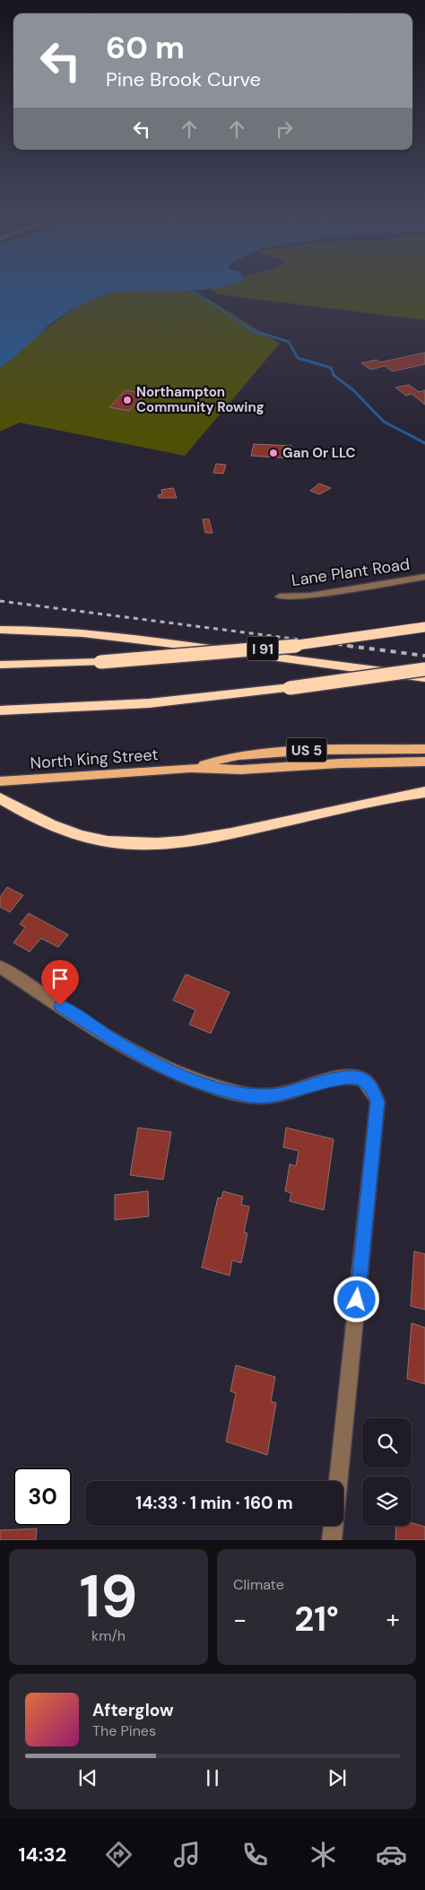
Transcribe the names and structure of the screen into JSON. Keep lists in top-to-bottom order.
{
  "streets": {
    "highway": ["I 91"],
    "main road": ["US 5", "North King Street"],
    "street": ["Lane Plant Road"]
  },
  "places": ["Northampton Community Rowing", "Gan Or LLC"],
  "page": {
    "turn": ["60 m", "Pine Brook Curve"],
    "limit": "30",
    "trip": "14:33 · 1 min · 160 m",
    "tile": [
      ["19", "km/h"],
      "Climate"
    ],
    "heat": ["−", "21°", "+"],
    "song": ["Afterglow", "The Pines"],
    "tabs": "14:32"
  }
}
